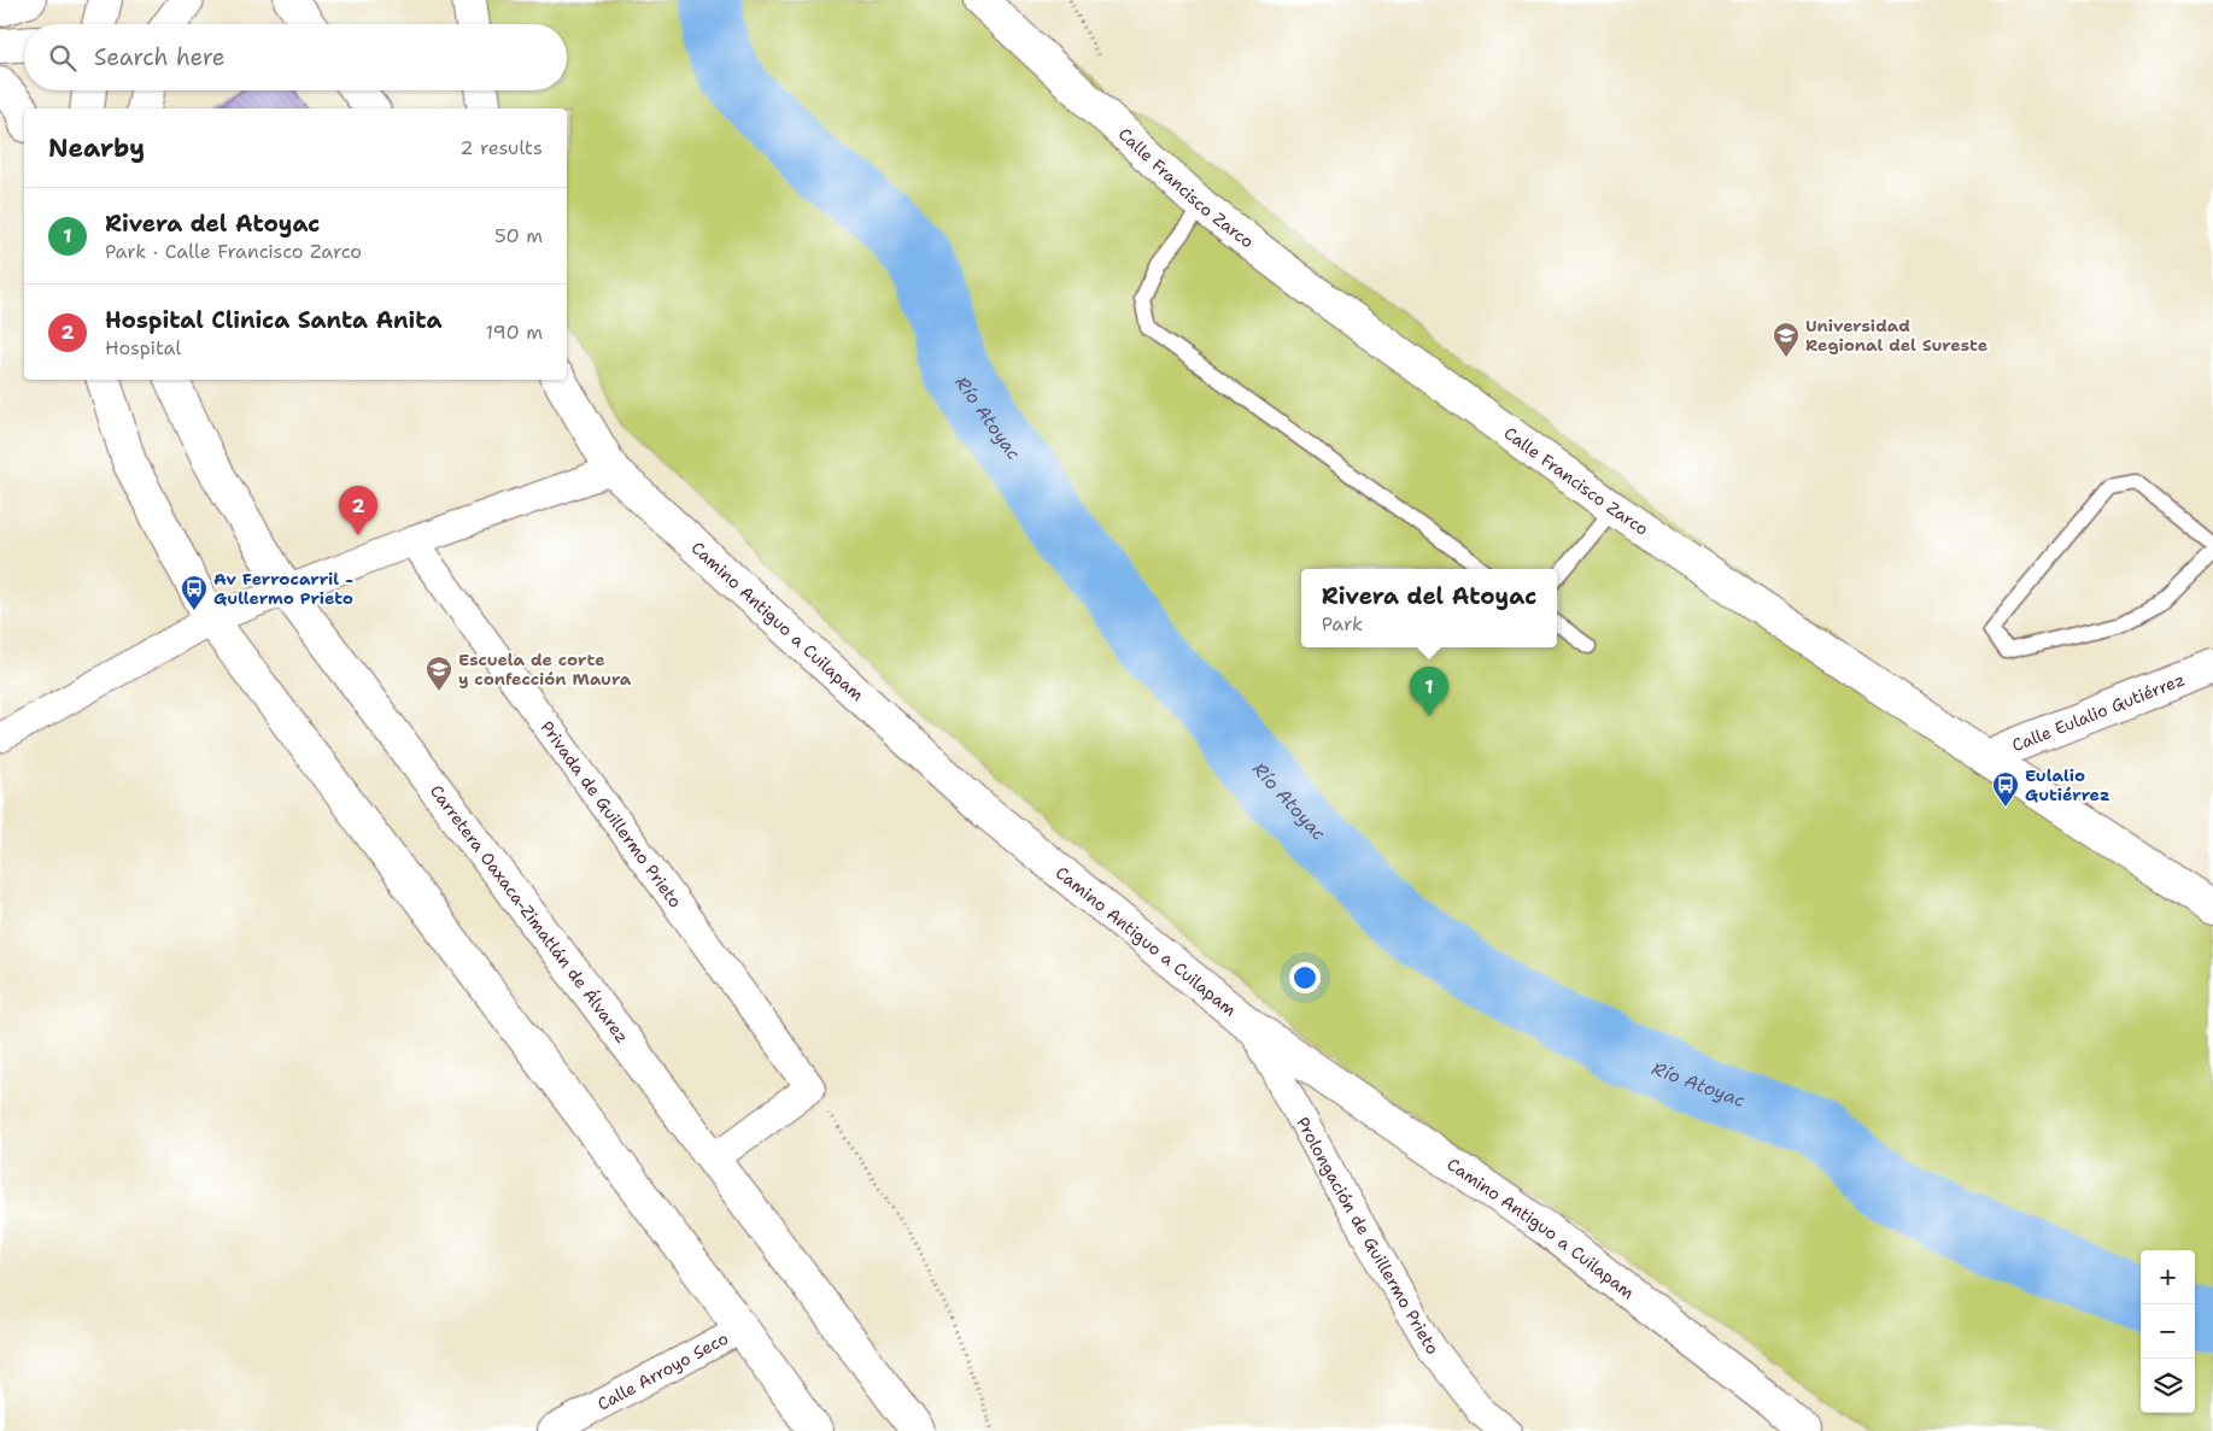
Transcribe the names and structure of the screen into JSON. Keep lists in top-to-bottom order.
{
  "streets": {
    "street": [
      "Calle Francisco Zarco",
      "Camino Antiguo a Cuilapam",
      "Calle Eulalio Gutiérrez",
      "Privada de Guillermo Prieto",
      "Carretera Oaxaca-Zimatlán de Álvarez",
      "Prolongación de Guillermo Prieto",
      "Calle Arroyo Seco"
    ]
  },
  "crossings": [
    ["Calle Francisco Zarco", "Calle Eulalio Gutiérrez"],
    ["Camino Antiguo a Cuilapam", "Prolongación de Guillermo Prieto"]
  ],
  "water": ["Río Atoyac"],
  "places": {
    "school or university": ["Universidad Regional del Sureste", "Escuela de corte y confección Maura"],
    "bus stop": ["Av Ferrocarril - Gullermo Prieto", "Eulalio Gutiérrez"]
  },
  "page": {
    "search": "Search here",
    "heading": ["Nearby", "2 results"],
    "list": [
      {
        "mark": "1",
        "name": "Rivera del Atoyac",
        "note": "Park · Calle Francisco Zarco",
        "value": "50 m"
      },
      {
        "mark": "2",
        "name": "Hospital Clinica Santa Anita",
        "note": "Hospital",
        "value": "190 m"
      }
    ],
    "pins": ["2", "1"],
    "popup": ["Rivera del Atoyac", "Park"],
    "map_buttons": ["+", "−"]
  }
}
